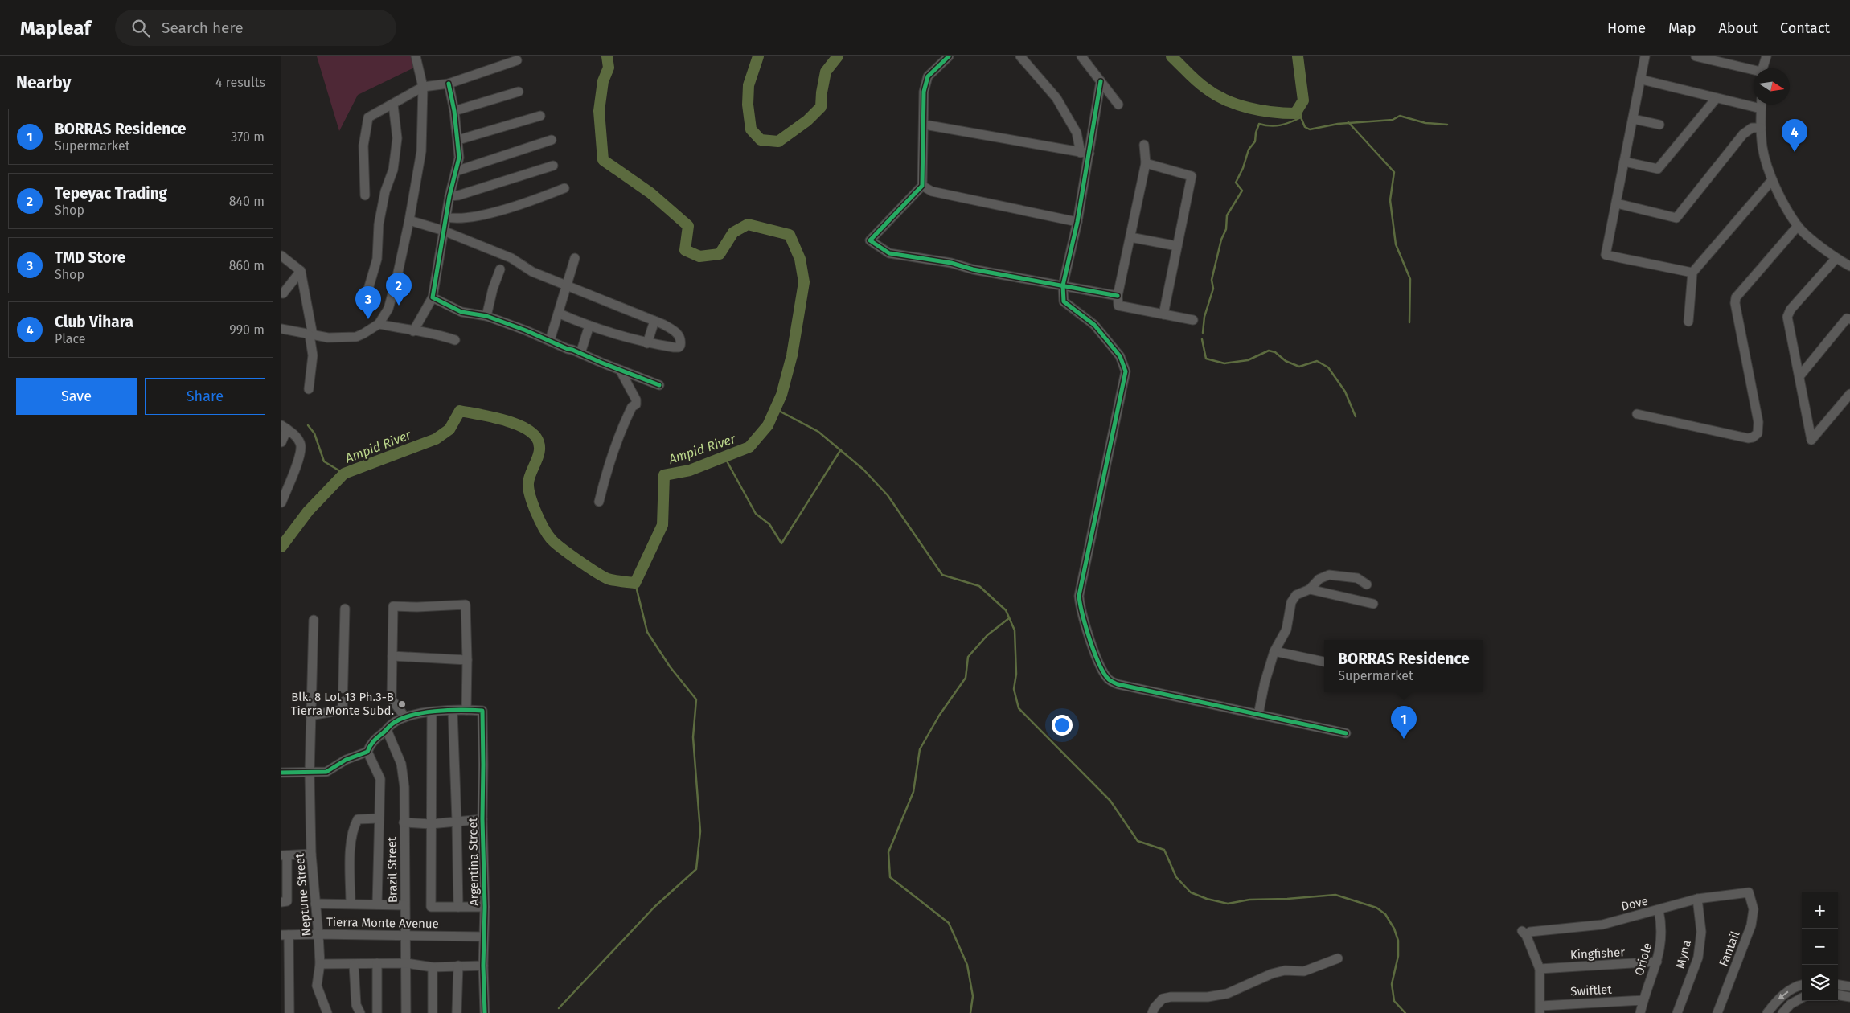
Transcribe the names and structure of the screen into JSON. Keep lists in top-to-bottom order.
{
  "streets": {
    "street": [
      "Argentina Street",
      "Brazil Street",
      "Neptune Street",
      "Dove",
      "Tierra Monte Avenue",
      "Fantail",
      "Kingfisher",
      "Myna",
      "Oriole",
      "Swiftlet"
    ]
  },
  "crossings": [
    ["Argentina Street", "Tierra Monte Avenue"],
    ["Brazil Street", "Tierra Monte Avenue"],
    ["Neptune Street", "Tierra Monte Avenue"],
    ["Dove", "Fantail"],
    ["Dove", "Kingfisher"],
    ["Dove", "Myna"],
    ["Dove", "Oriole"],
    ["Kingfisher", "Oriole"],
    ["Oriole", "Swiftlet"]
  ],
  "water": ["Ampid River"],
  "places": ["Blk. 8 Lot 13 Ph.3-B Tierra Monte Subd."],
  "north": "right",
  "page": {
    "header": "Mapleaf",
    "search": "Search here",
    "nav": [
      "Home",
      "Map",
      "About",
      "Contact"
    ],
    "heading": ["Nearby", "4 results"],
    "list": [
      {
        "mark": "1",
        "name": "BORRAS Residence",
        "note": "Supermarket",
        "value": "370 m"
      },
      {
        "mark": "2",
        "name": "Tepeyac Trading",
        "note": "Shop",
        "value": "840 m"
      },
      {
        "mark": "3",
        "name": "TMD Store",
        "note": "Shop",
        "value": "860 m"
      },
      {
        "mark": "4",
        "name": "Club Vihara",
        "note": "Place",
        "value": "990 m"
      }
    ],
    "pins": [
      "4",
      "2",
      "3",
      "1"
    ],
    "buttons": ["Save", "Share"],
    "popup": ["BORRAS Residence", "Supermarket"],
    "map_buttons": ["+", "−"]
  }
}
